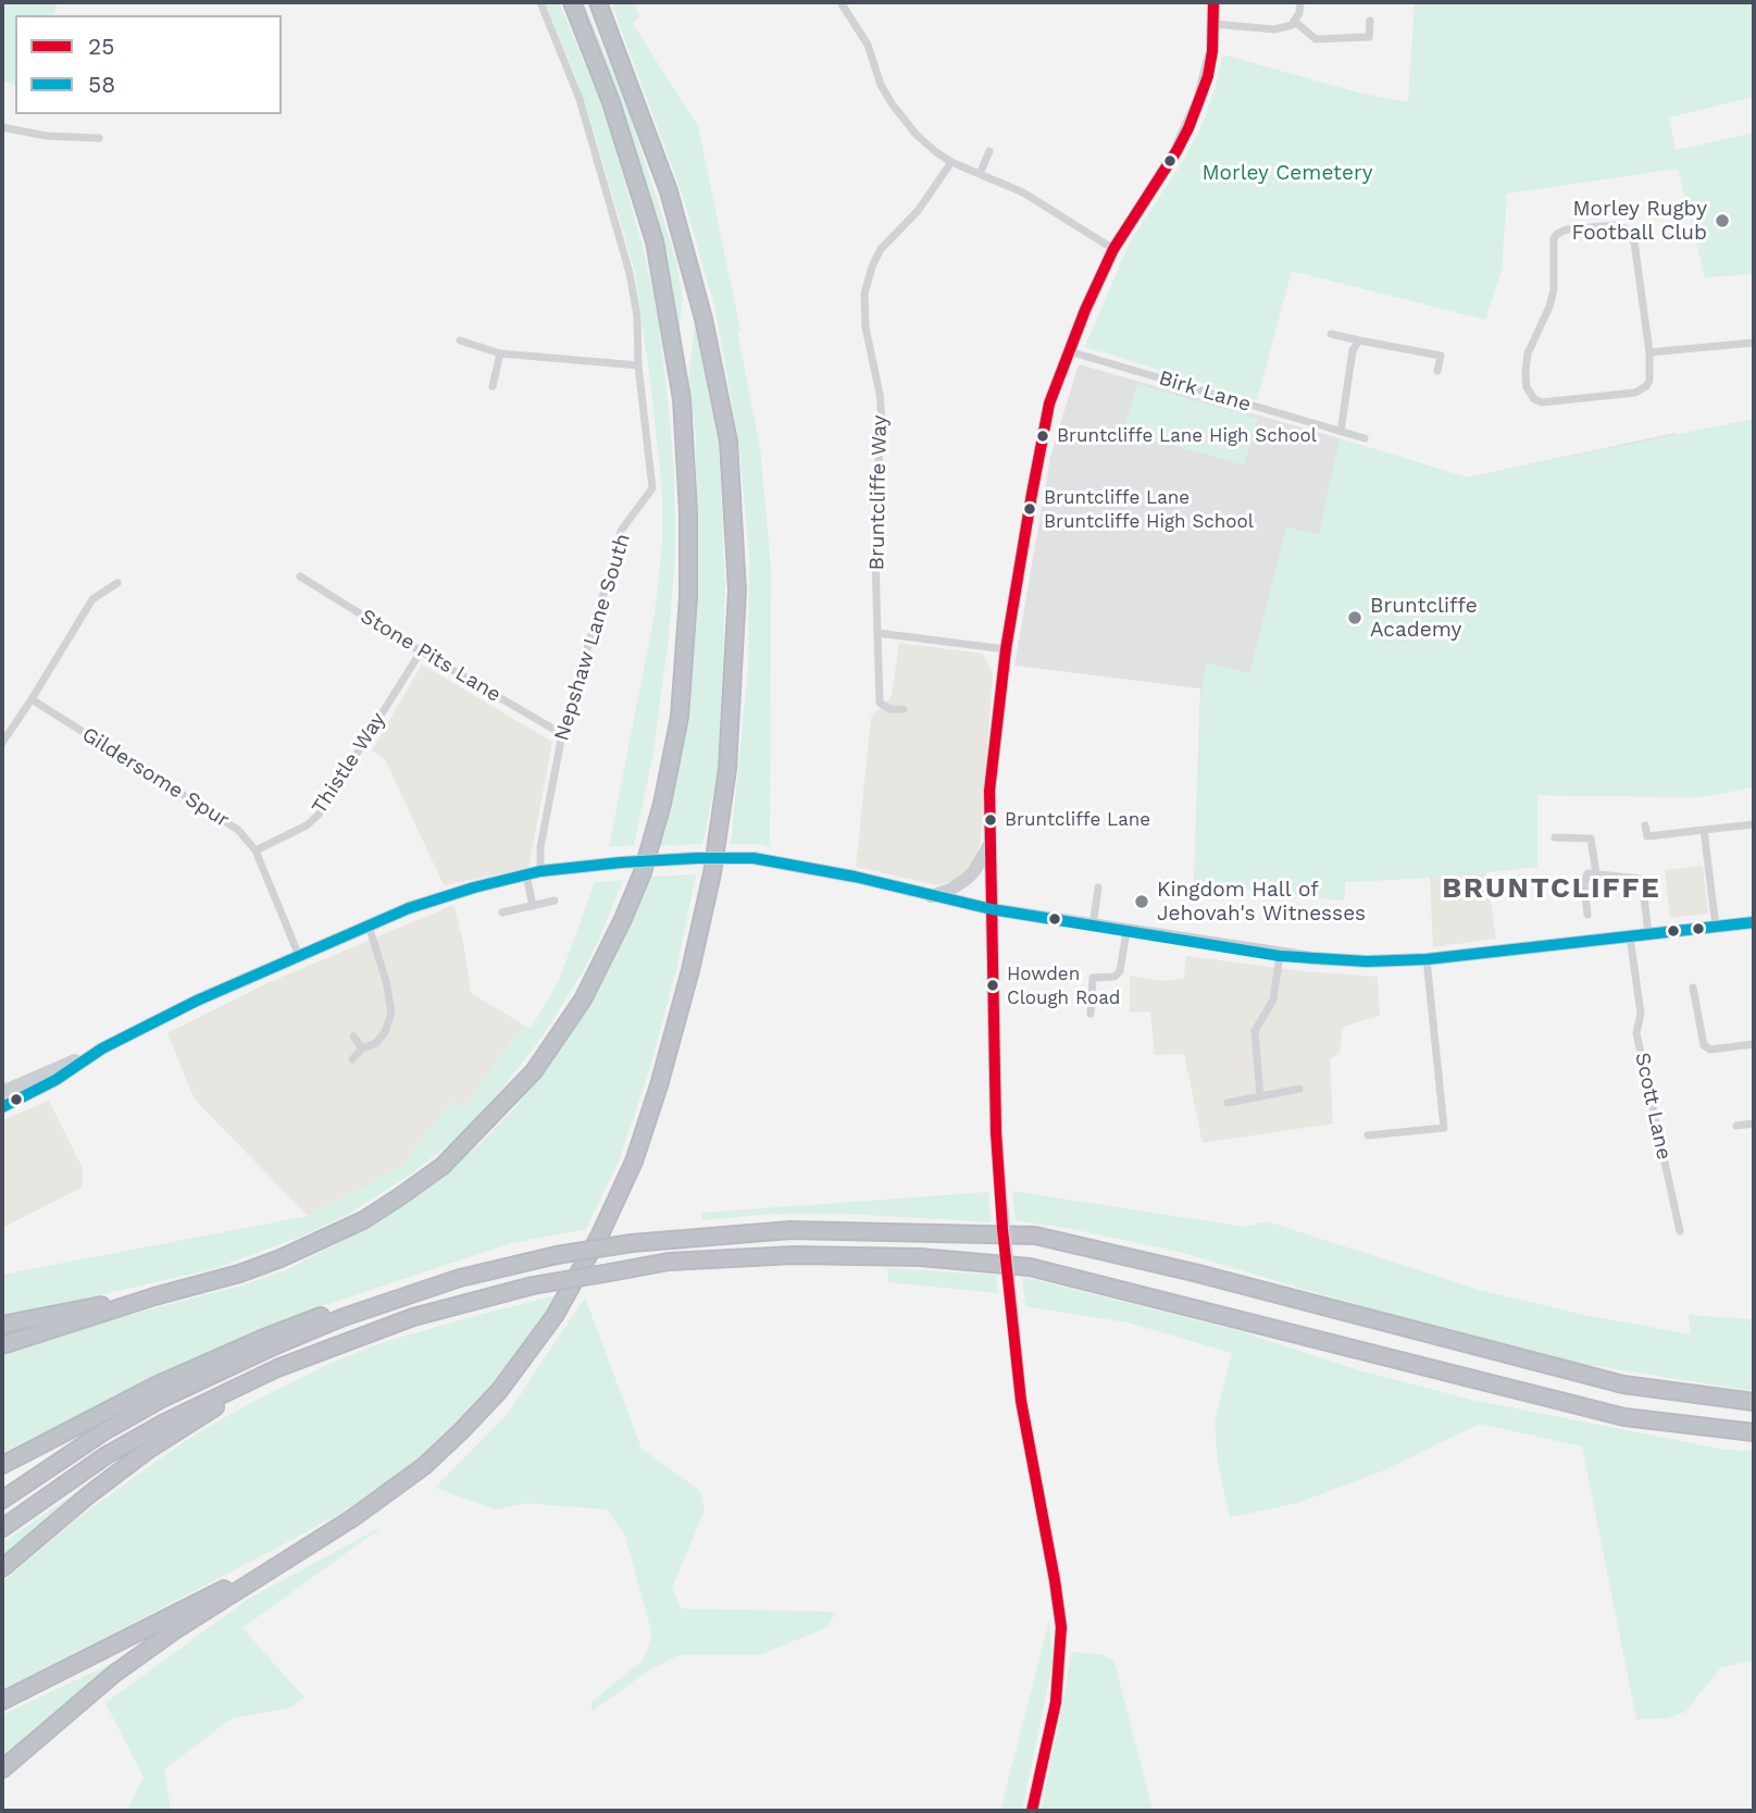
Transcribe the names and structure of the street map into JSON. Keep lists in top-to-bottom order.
{
  "streets": {
    "street": [
      "Birk Lane",
      "Bruntcliffe Way",
      "Nepshaw Lane South",
      "Stone Pits Lane",
      "Thistle Way",
      "Gildersome Spur",
      "Scott Lane"
    ]
  },
  "crossings": [
    ["Nepshaw Lane South", "Stone Pits Lane"],
    ["Stone Pits Lane", "Thistle Way"],
    ["Thistle Way", "Gildersome Spur"]
  ],
  "districts": ["BRUNTCLIFFE"],
  "parks": ["Morley Cemetery"],
  "places": [
    "Morley Rugby Football Club",
    "Bruntcliffe Lane High School",
    "Bruntcliffe Lane Bruntcliffe High School",
    "Bruntcliffe Academy",
    "Bruntcliffe Lane",
    "Kingdom Hall of Jehovah's Witnesses",
    "Howden Clough Road"
  ],
  "lines": ["transit line 25", "transit line 58"],
  "legend": ["25", "58"]
}
